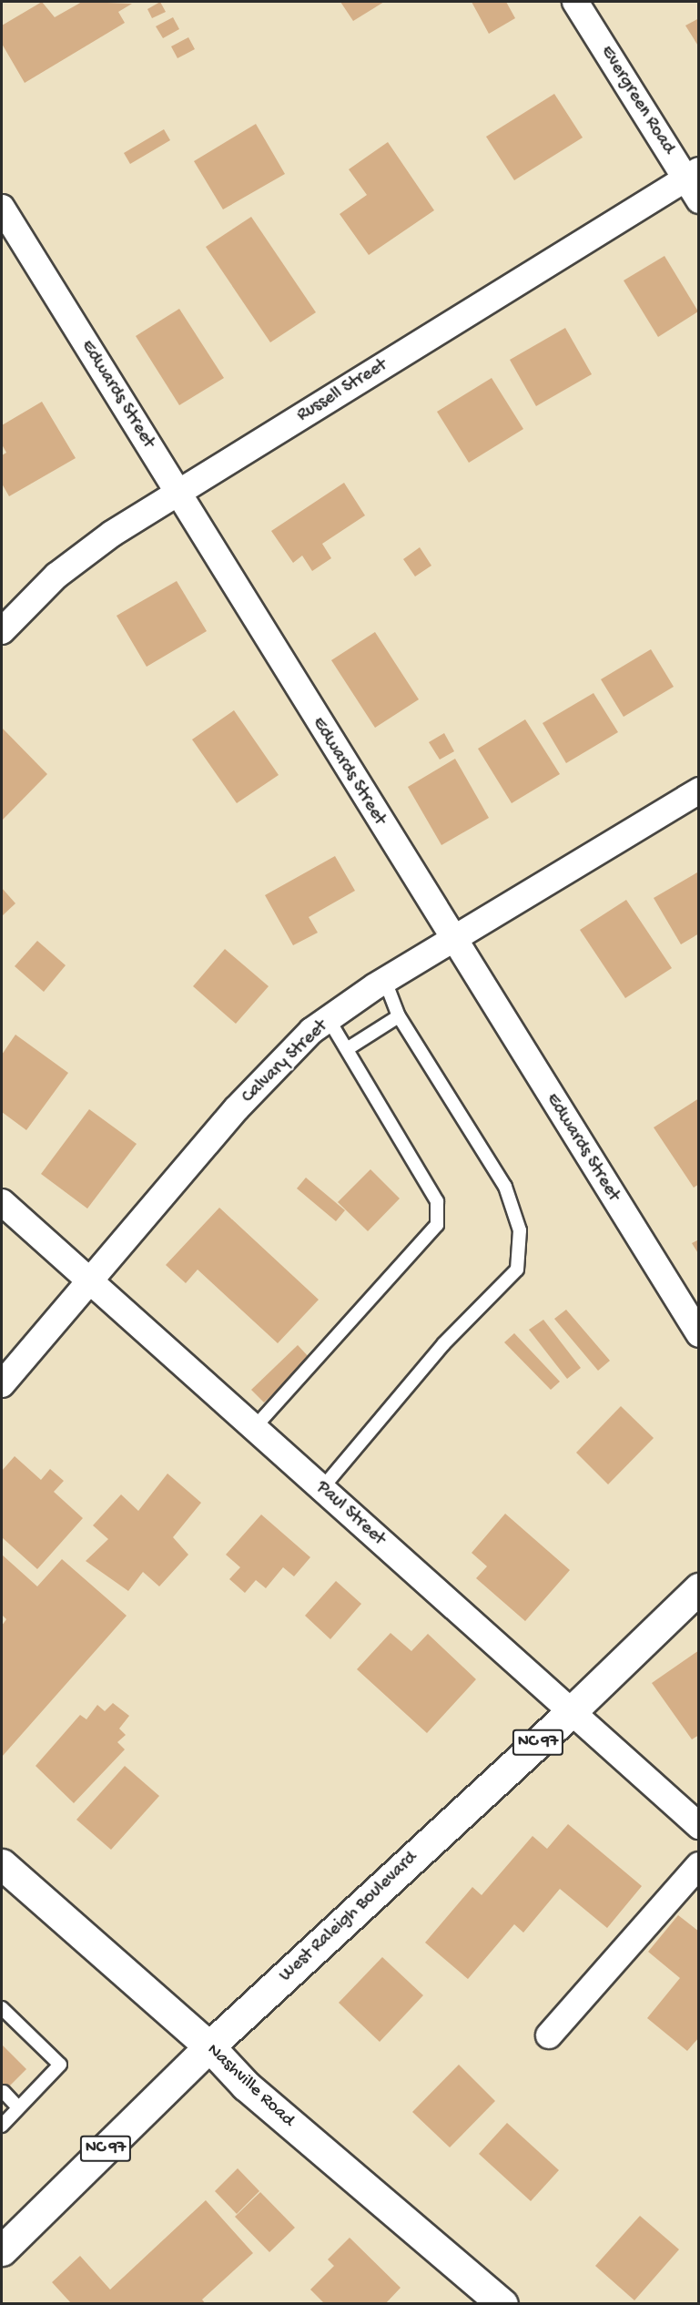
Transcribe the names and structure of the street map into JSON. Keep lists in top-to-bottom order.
{
  "streets": {
    "main road": ["NC 97", "West Raleigh Boulevard", "Nashville Road"],
    "street": [
      "Evergreen Road",
      "Russell Street",
      "Edwards Street",
      "Calvary Street",
      "Paul Street"
    ]
  },
  "crossings": [
    ["Evergreen Road", "Russell Street"],
    ["Russell Street", "Edwards Street"],
    ["Edwards Street", "Calvary Street"],
    ["Calvary Street", "Paul Street"],
    ["Paul Street", "West Raleigh Boulevard"],
    ["West Raleigh Boulevard", "Nashville Road"]
  ]
}
